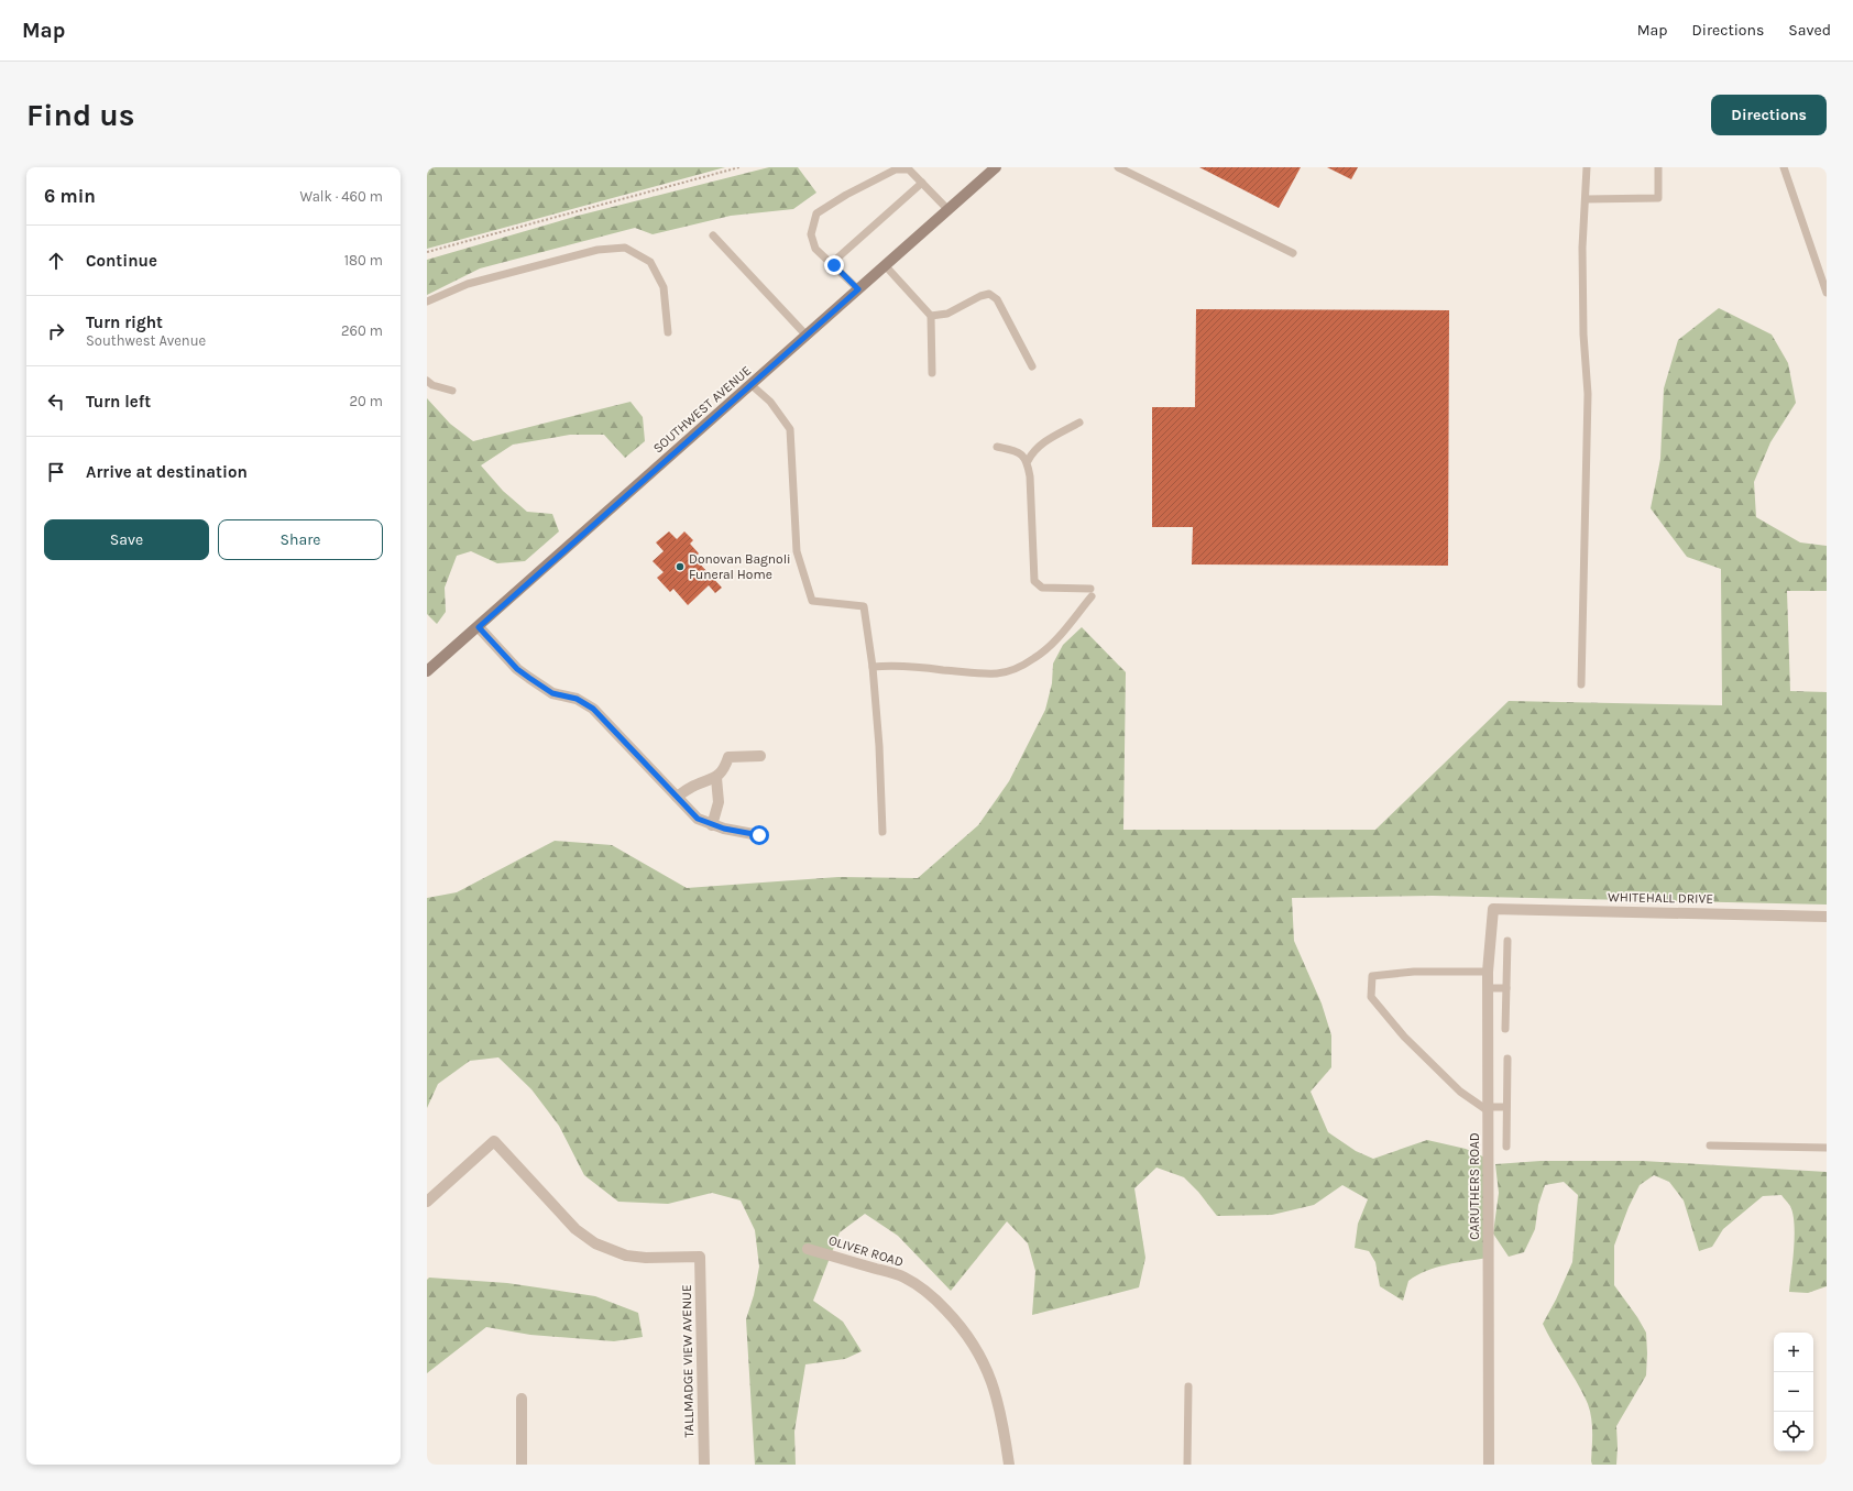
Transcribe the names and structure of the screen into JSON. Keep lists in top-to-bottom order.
{
  "streets": {
    "street": [
      "SOUTHWEST AVENUE",
      "WHITEHALL DRIVE",
      "CARUTHERS ROAD",
      "OLIVER ROAD",
      "TALLMADGE VIEW AVENUE"
    ]
  },
  "crossings": [
    ["WHITEHALL DRIVE", "CARUTHERS ROAD"]
  ],
  "places": ["Donovan Bagnoli Funeral Home"],
  "page": {
    "header": "Map",
    "nav": ["Map", "Directions", "Saved"],
    "buttons": [
      "Directions",
      ["Save", "Share"]
    ],
    "title": "Find us",
    "heading": ["6 min", "Walk · 460 m"],
    "list": [
      ["Continue", "180 m"],
      ["Turn right", "Southwest Avenue", "260 m"],
      ["Turn left", "20 m"],
      "Arrive at destination"
    ],
    "map_buttons": ["+", "−"]
  }
}
